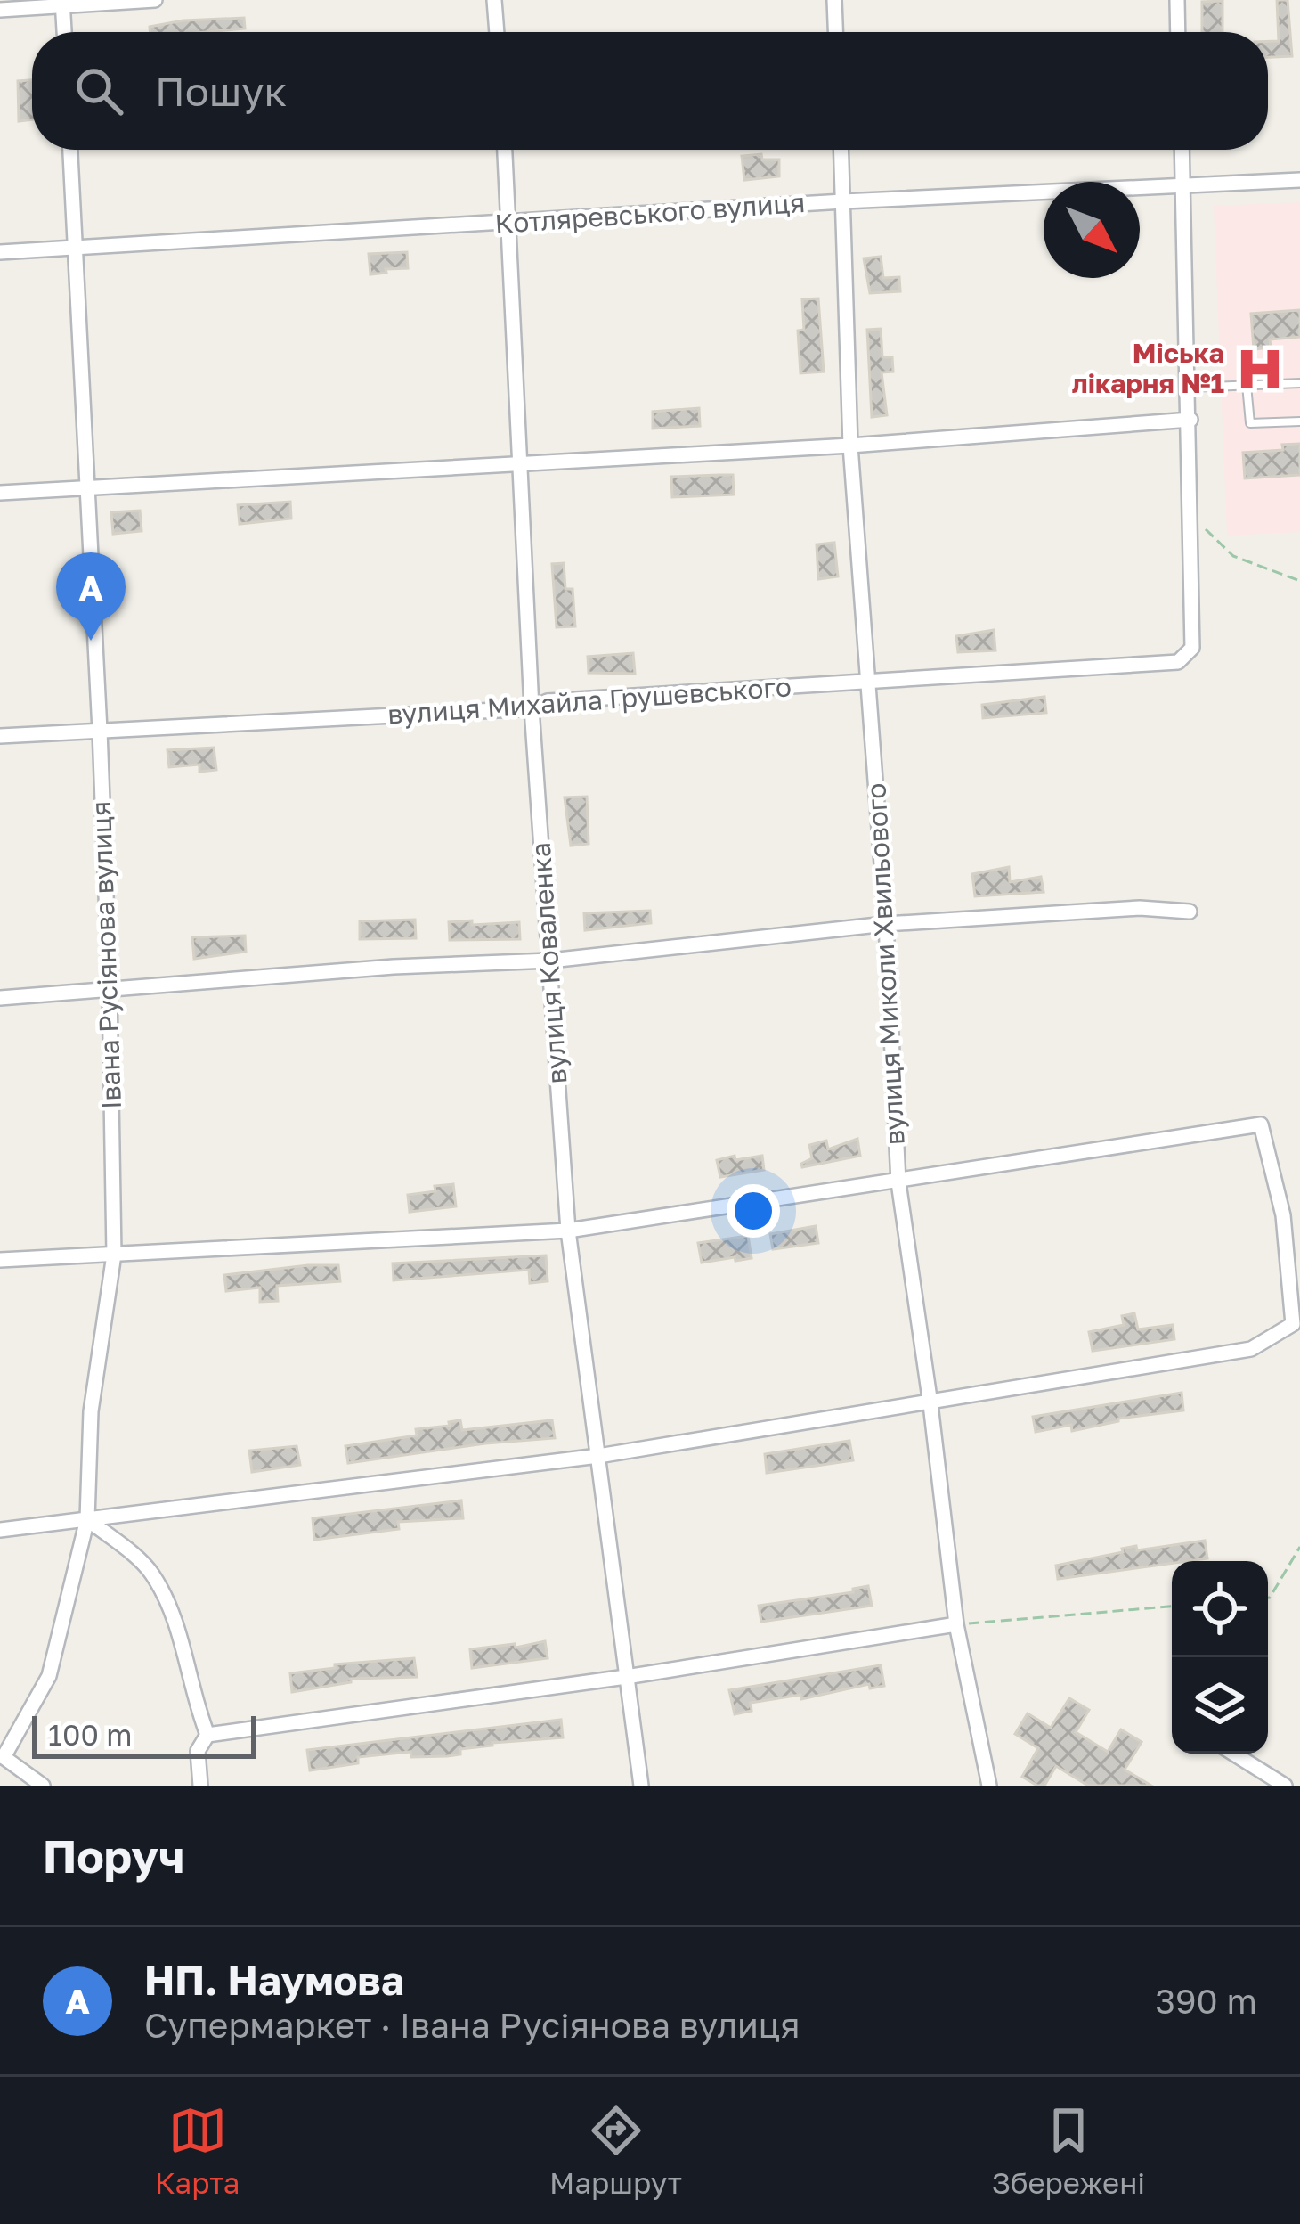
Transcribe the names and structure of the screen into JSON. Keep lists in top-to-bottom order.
{
  "streets": {
    "street": [
      "Котляревського вулиця",
      "вулиця Михайла Грушевського",
      "Івана Русіянова вулиця",
      "вулиця Коваленка",
      "вулиця Миколи Хвильового"
    ]
  },
  "crossings": [
    ["Котляревського вулиця", "Івана Русіянова вулиця"],
    ["Котляревського вулиця", "вулиця Коваленка"],
    ["Котляревського вулиця", "вулиця Миколи Хвильового"],
    ["вулиця Михайла Грушевського", "Івана Русіянова вулиця"],
    ["вулиця Михайла Грушевського", "вулиця Коваленка"],
    ["вулиця Михайла Грушевського", "вулиця Миколи Хвильового"]
  ],
  "places": {
    "hospital": ["Міська лікарня №1"]
  },
  "scale_bar": "100 m",
  "north": "bottom right",
  "page": {
    "search": "Пошук",
    "pins": "A",
    "scale": "100 m",
    "heading": "Поруч",
    "list": [
      {
        "mark": "A",
        "name": "НП. Наумова",
        "note": "Супермаркет · Івана Русіянова вулиця",
        "value": "390 m"
      }
    ],
    "nav": ["Карта", "Маршрут", "Збережені"]
  }
}
